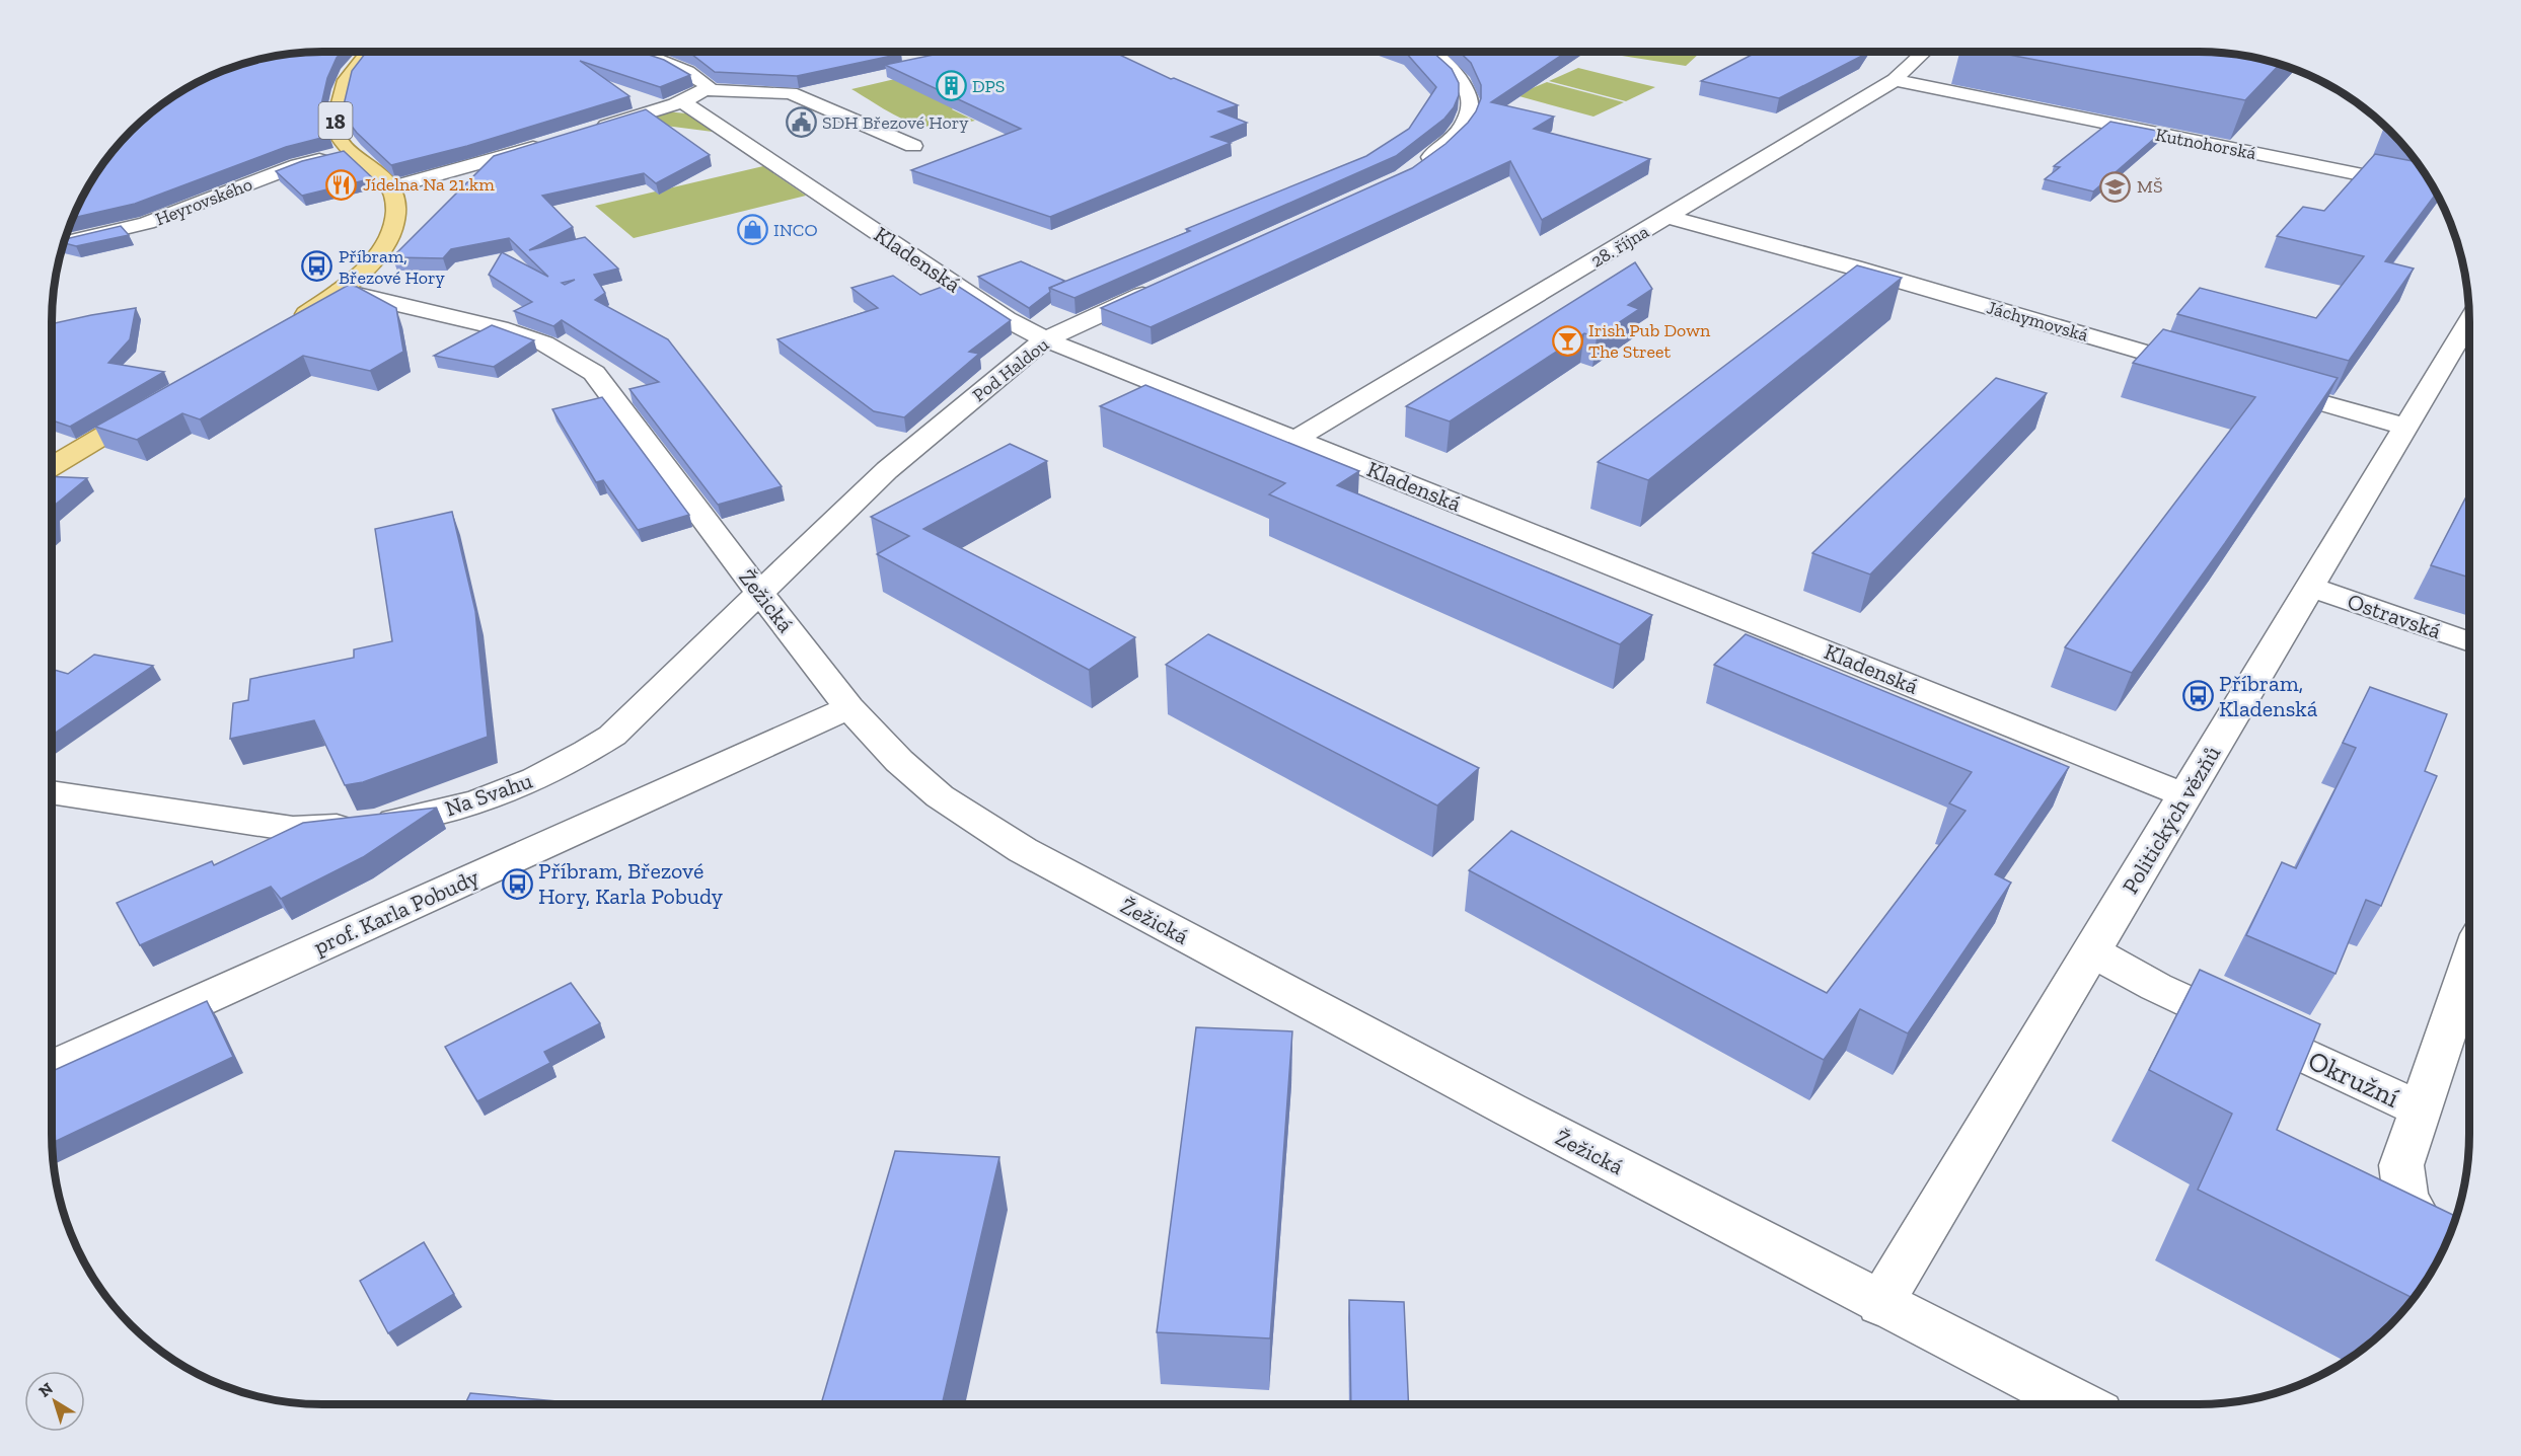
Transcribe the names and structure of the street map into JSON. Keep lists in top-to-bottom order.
{
  "streets": {
    "main road": ["18"],
    "street": [
      "Kutnohorská",
      "Heyrovského",
      "28. října",
      "Kladenská",
      "Jáchymovská",
      "Pod Haldou",
      "Žežická",
      "Ostravská",
      "Na Svahu",
      "Politických vězňů",
      "prof. Karla Pobudy",
      "Okružní"
    ]
  },
  "crossings": [
    ["18", "Heyrovského"],
    ["Kutnohorská", "28. října"],
    ["28. října", "Kladenská"],
    ["28. října", "Jáchymovská"],
    ["Kladenská", "Pod Haldou"],
    ["Kladenská", "Politických vězňů"],
    ["Pod Haldou", "Žežická"],
    ["Pod Haldou", "Na Svahu"],
    ["Žežická", "Na Svahu"],
    ["Žežická", "Politických vězňů"],
    ["Žežická", "prof. Karla Pobudy"],
    ["Ostravská", "Politických vězňů"],
    ["Politických vězňů", "Okružní"]
  ],
  "places": {
    "building": ["DPS"],
    "public building": ["SDH Březové Hory"],
    "restaurant": ["Jídelna Na 21.km"],
    "school or university": ["MŠ"],
    "shop": ["INCO"],
    "bus stop": ["Příbram, Březové Hory", "Příbram, Kladenská", "Příbram, Březové Hory, Karla Pobudy"],
    "bar": ["Irish Pub Down The Street"]
  },
  "north": "top left"
}
